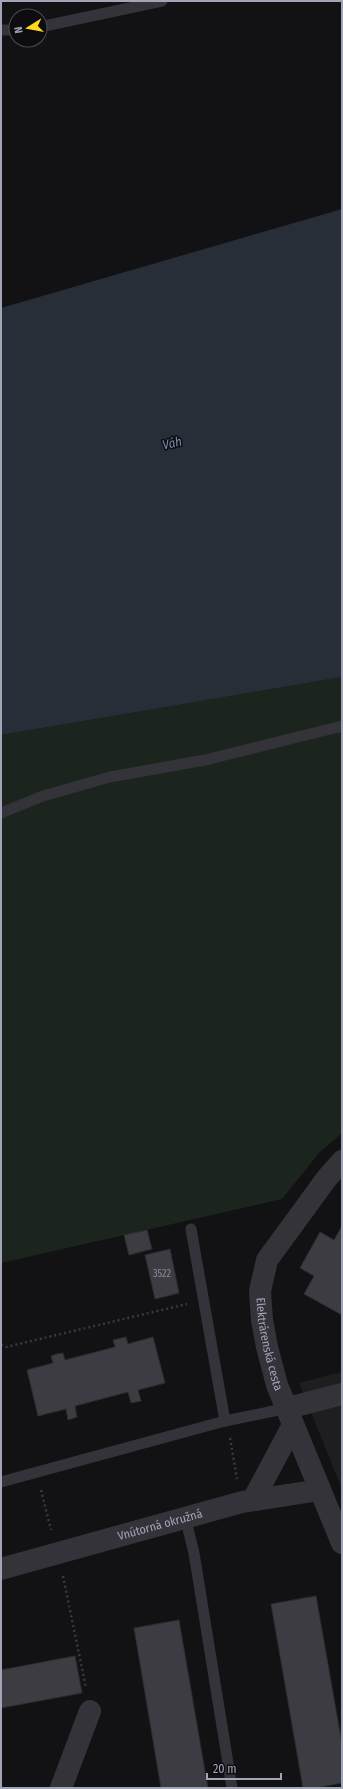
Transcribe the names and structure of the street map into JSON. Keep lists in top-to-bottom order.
{
  "streets": {
    "street": ["Elektrárenská cesta", "Vnútorná okružná"]
  },
  "water": ["Váh"],
  "house_numbers": ["3522"],
  "scale_bar": "20 m",
  "north": "left"
}
